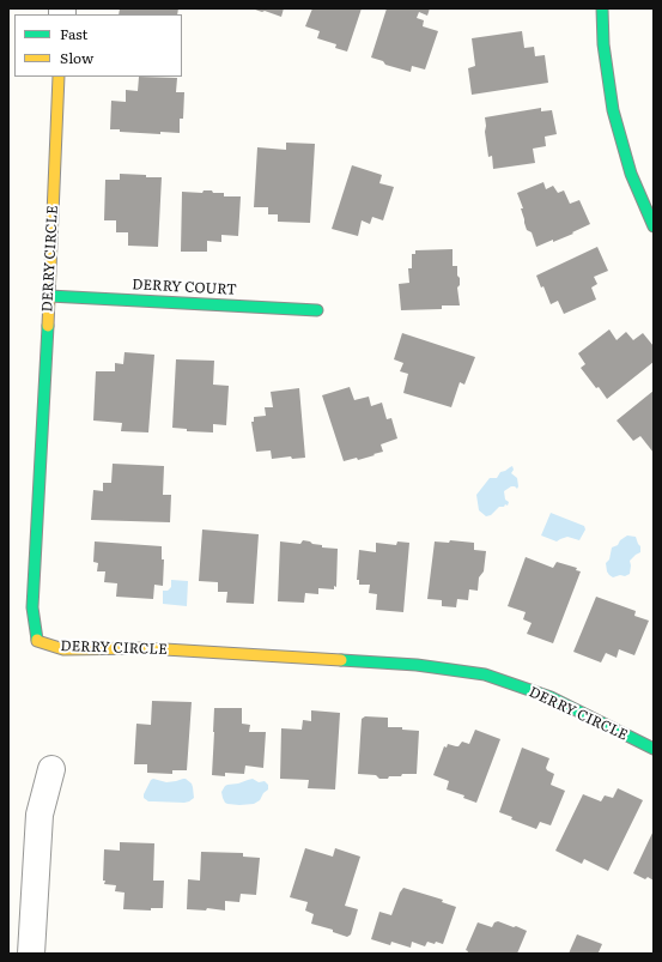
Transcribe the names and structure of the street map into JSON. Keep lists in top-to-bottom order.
{
  "streets": {
    "street": ["DERRY CIRCLE", "DERRY COURT"]
  },
  "crossings": [
    ["DERRY CIRCLE", "DERRY COURT"]
  ],
  "legend": ["Fast", "Slow"]
}
